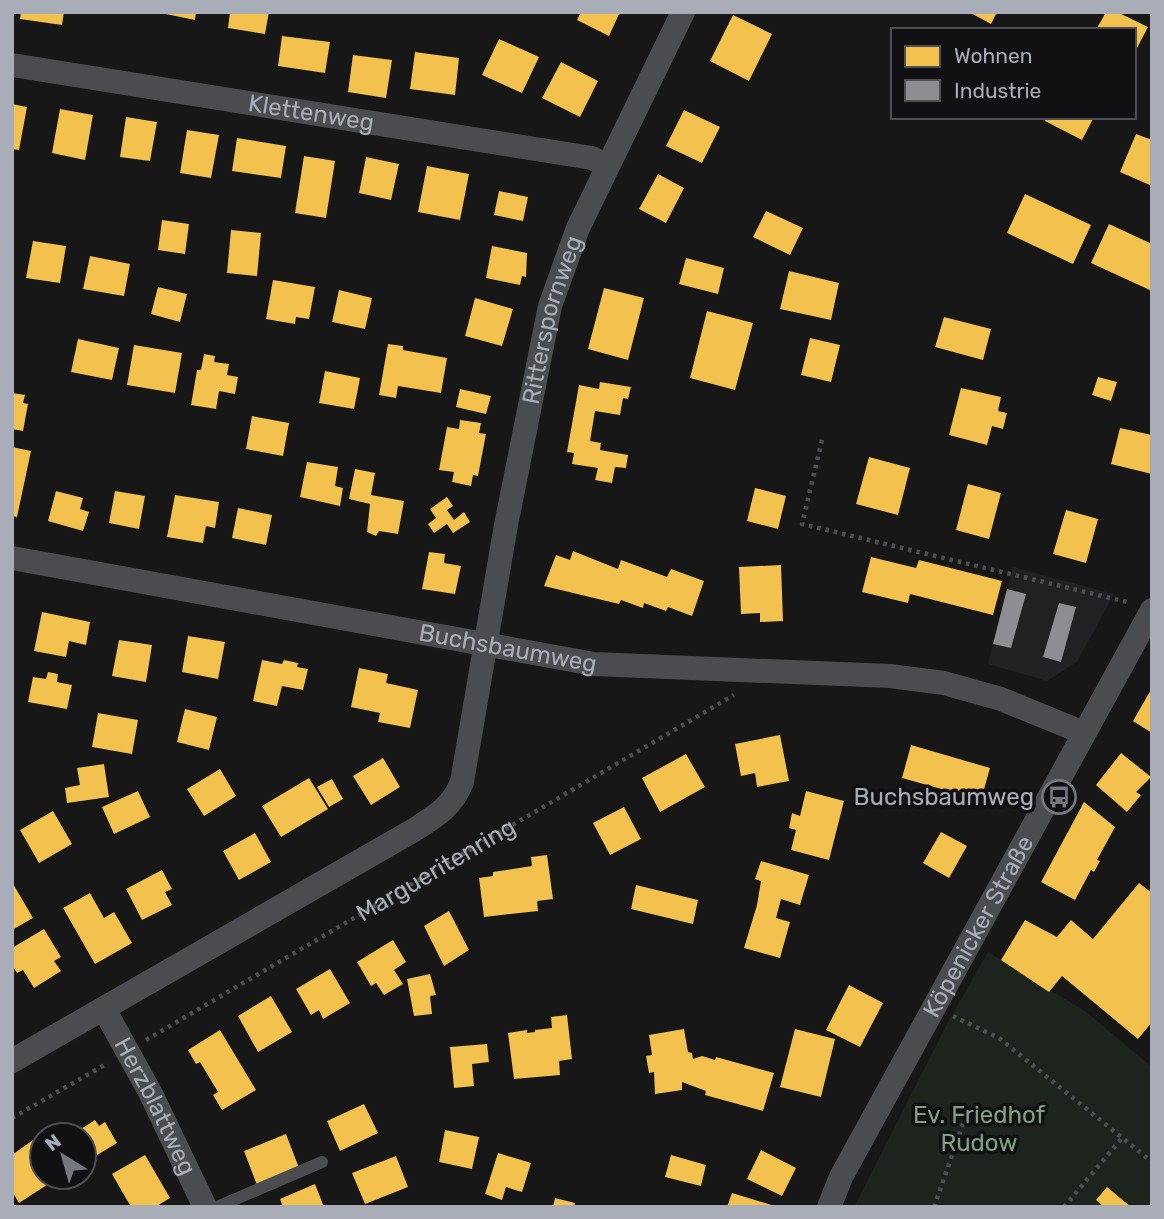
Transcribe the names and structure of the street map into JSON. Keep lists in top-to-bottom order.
{
  "streets": {
    "street": [
      "Klettenweg",
      "Ritterspornweg",
      "Buchsbaumweg",
      "Margueritenring",
      "Köpenicker Straße",
      "Herzblattweg"
    ]
  },
  "crossings": [
    ["Klettenweg", "Ritterspornweg"],
    ["Ritterspornweg", "Buchsbaumweg"],
    ["Ritterspornweg", "Margueritenring"],
    ["Buchsbaumweg", "Margueritenring"],
    ["Buchsbaumweg", "Köpenicker Straße"],
    ["Margueritenring", "Herzblattweg"]
  ],
  "parks": ["Ev. Friedhof Rudow"],
  "places": {
    "bus stop": ["Buchsbaumweg"]
  },
  "legend": ["Wohnen", "Industrie"],
  "north": "top left"
}
